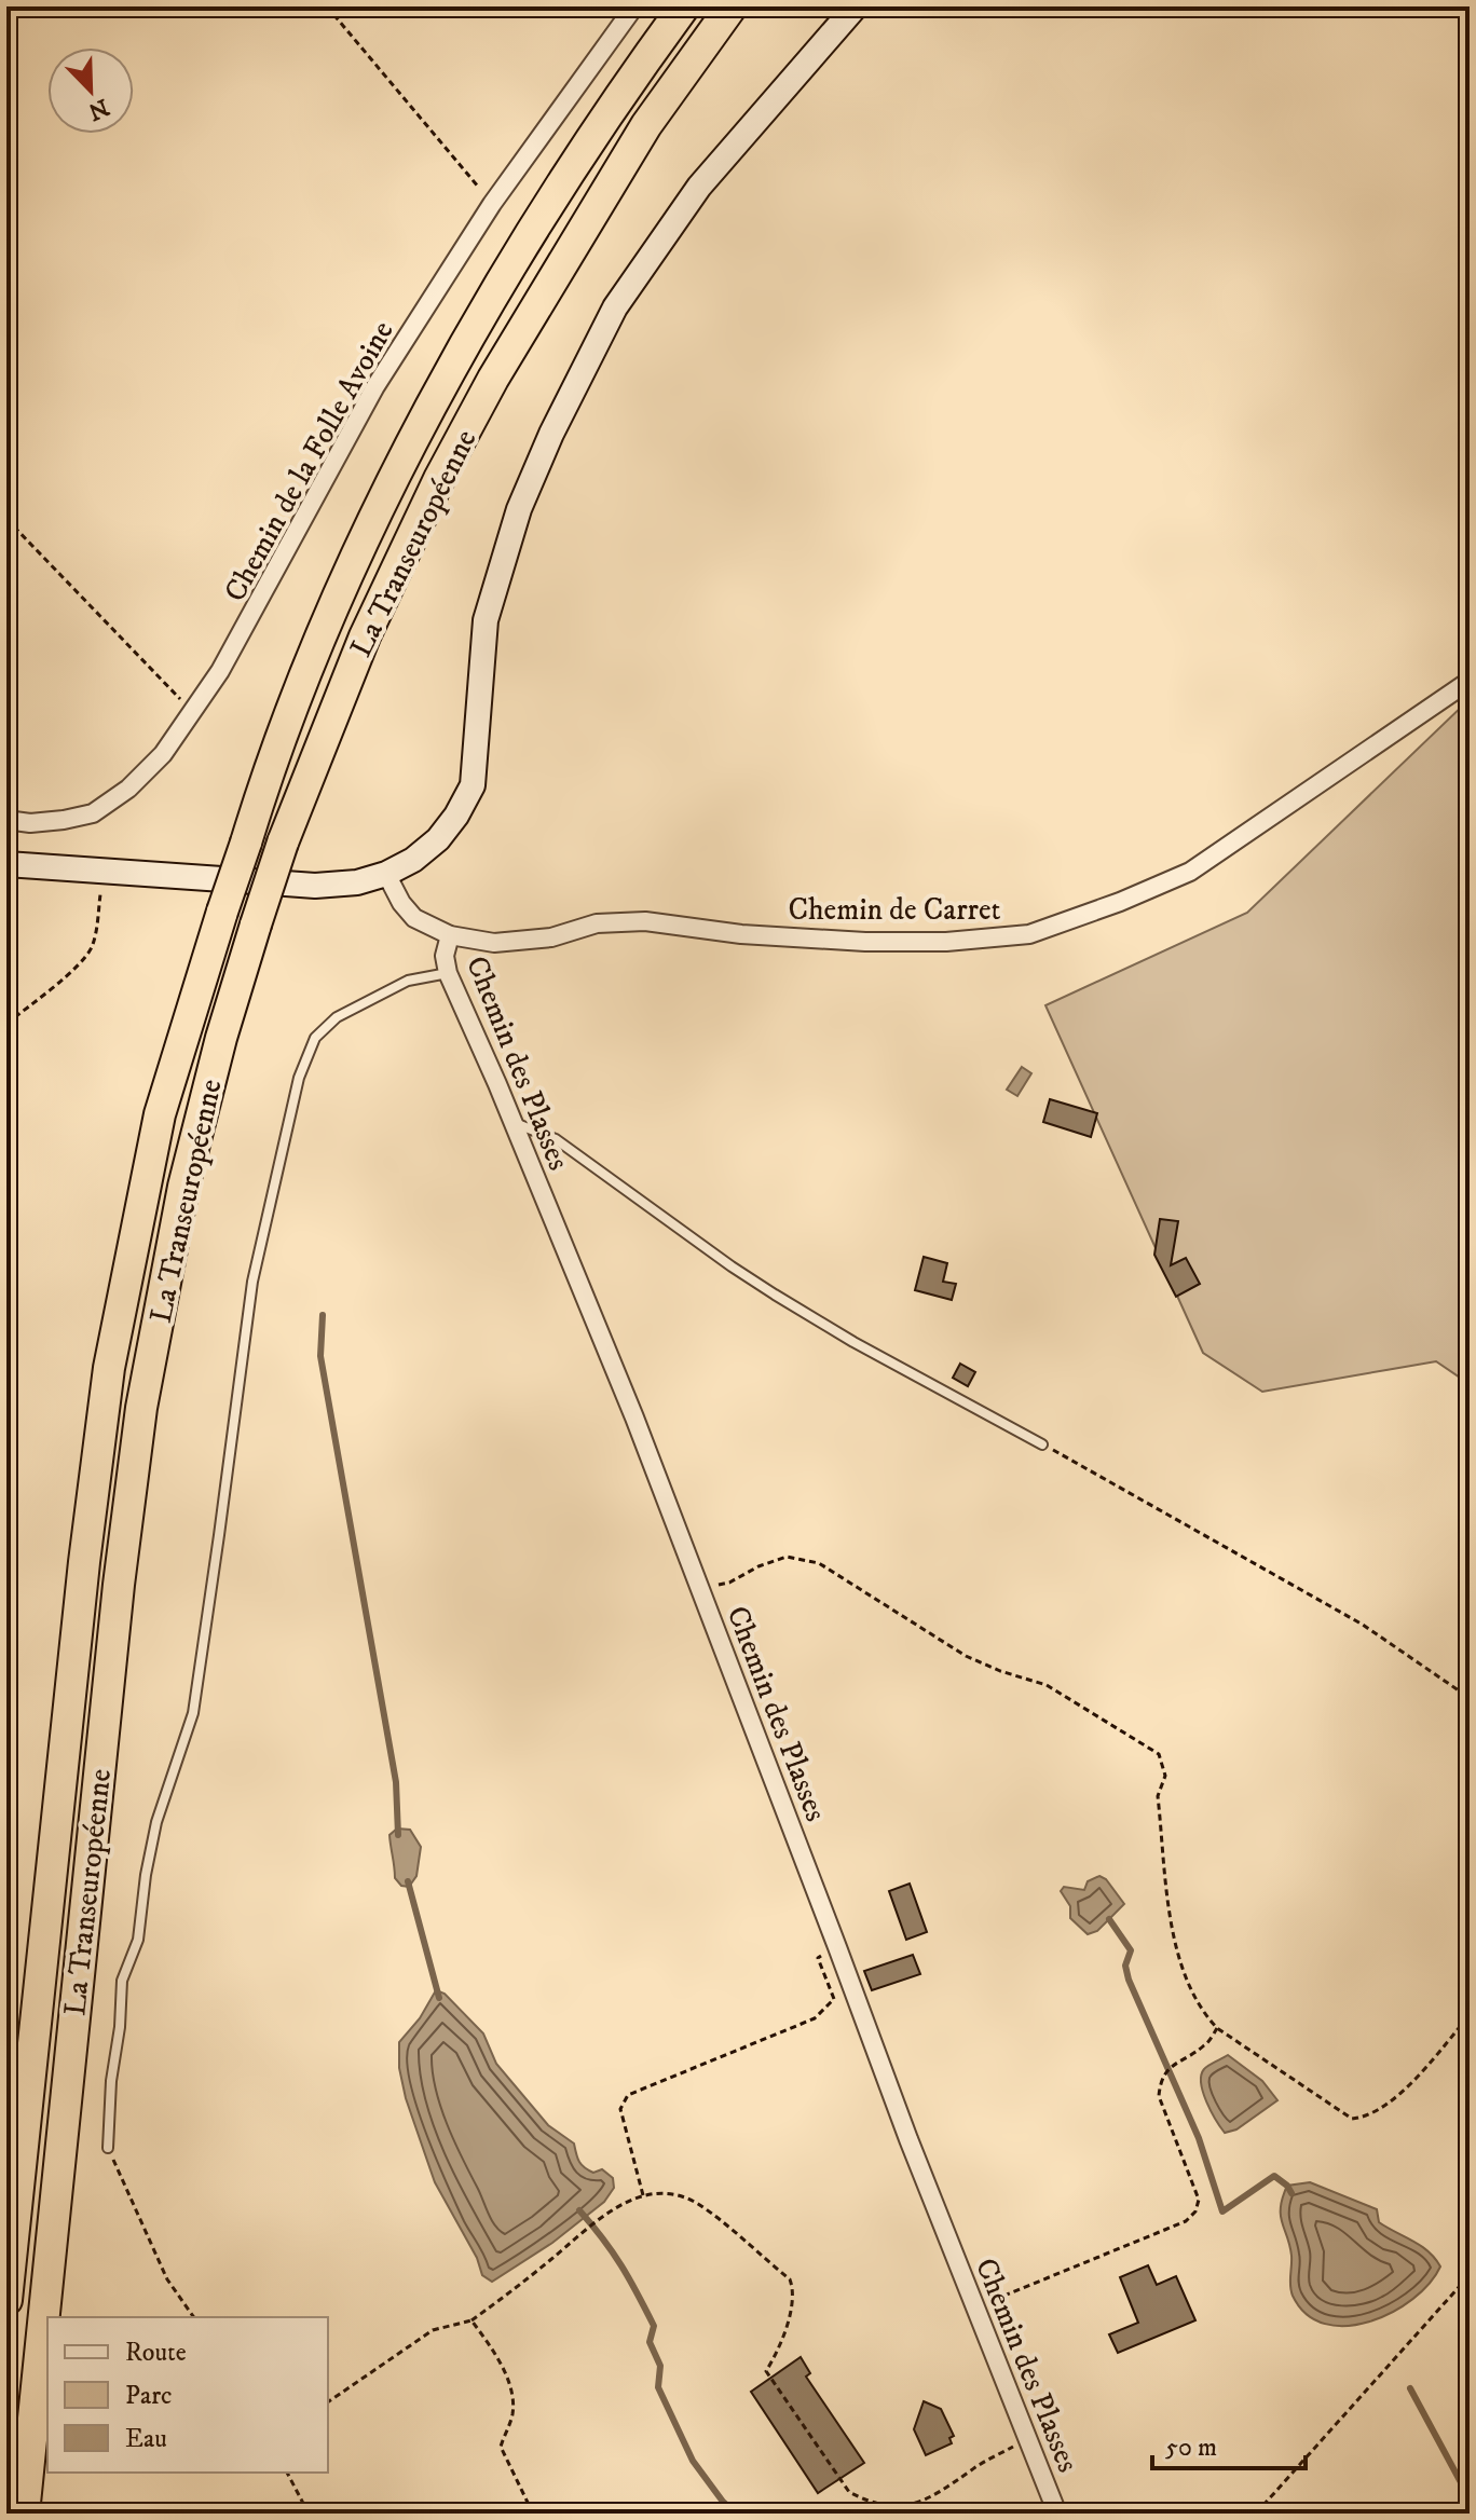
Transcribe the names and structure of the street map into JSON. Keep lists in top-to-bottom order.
{
  "streets": {
    "highway": ["La Transeuropéenne"],
    "street": ["Chemin de la Folle Avoine", "Chemin de Carret", "Chemin des Plasses"]
  },
  "crossings": [
    ["Chemin de Carret", "Chemin des Plasses"]
  ],
  "legend": ["Route", "Parc", "Eau"],
  "scale_bar": "50 m",
  "north": "bottom right"
}
